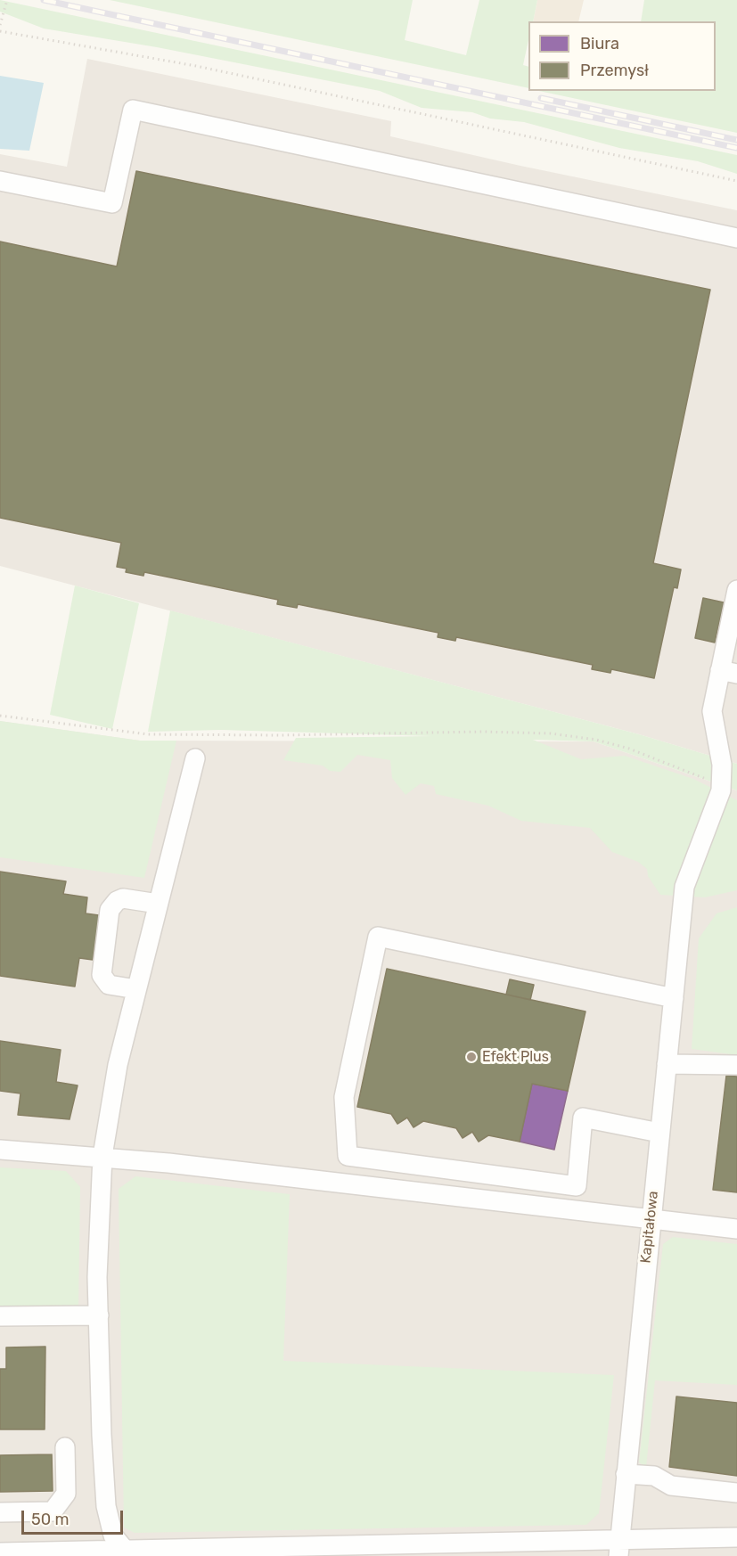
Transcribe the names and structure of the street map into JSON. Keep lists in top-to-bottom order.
{
  "streets": {
    "street": ["Kapitałowa"]
  },
  "places": ["Efekt Plus"],
  "legend": ["Biura", "Przemysł"],
  "scale_bar": "50 m"
}
